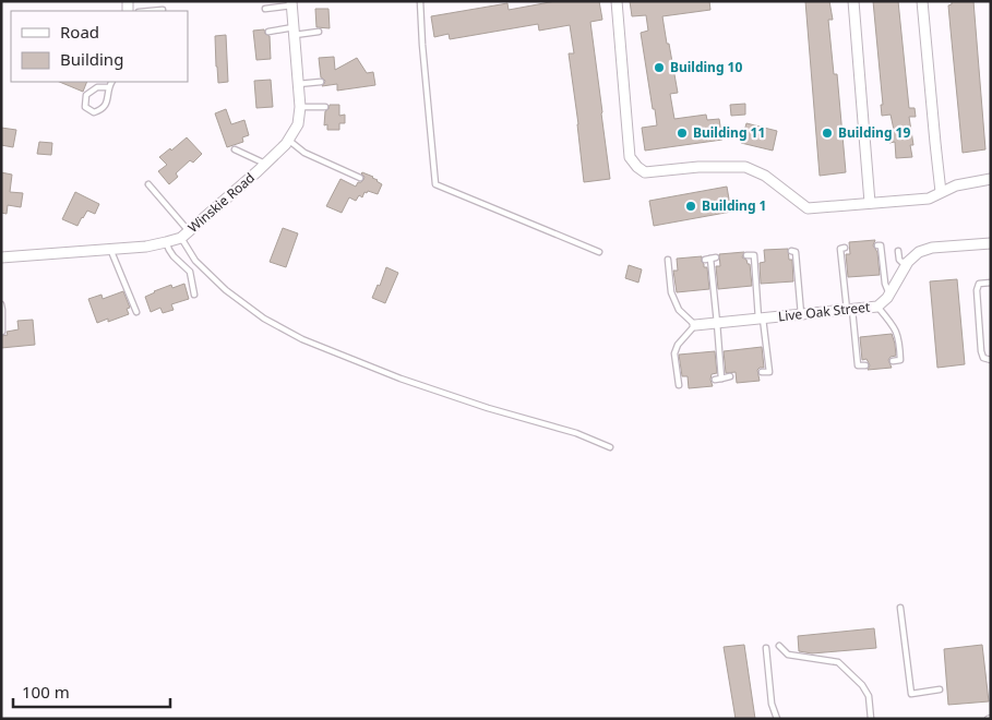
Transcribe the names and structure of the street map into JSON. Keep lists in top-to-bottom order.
{
  "streets": {
    "street": ["Winskie Road", "Live Oak Street"]
  },
  "places": [
    "Building 10",
    "Building 11",
    "Building 19",
    "Building 1"
  ],
  "legend": ["Road", "Building"],
  "scale_bar": "100 m"
}
